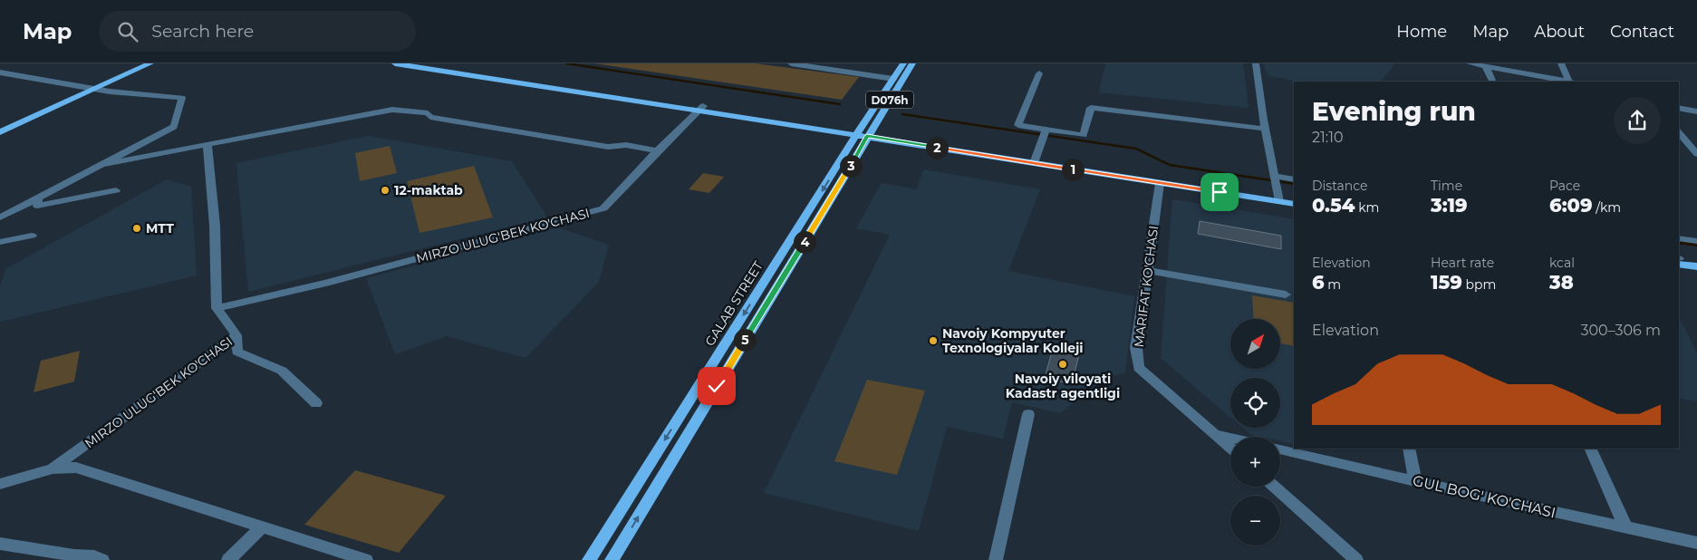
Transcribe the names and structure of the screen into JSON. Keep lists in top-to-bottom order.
{
  "streets": {
    "main road": ["D076h", "GALAB STREET"],
    "street": ["MIRZO ULUG'BEK KO'CHASI", "MARIFAT KO'CHASI", "GUL BOG' KO'CHASI"]
  },
  "crossings": [
    ["D076h", "GALAB STREET"]
  ],
  "places": [
    "12-maktab",
    "MTT",
    "Navoiy Kompyuter Texnologiyalar Kolleji",
    "Navoiy viloyati Kadastr agentligi"
  ],
  "north": "top right",
  "page": {
    "header": "Map",
    "search": "Search here",
    "nav": [
      "Home",
      "Map",
      "About",
      "Contact"
    ],
    "heading": ["Evening run", "21:10"],
    "pins": [
      "2",
      "3",
      "1",
      "4",
      "5"
    ],
    "stats": [
      ["Distance", "0.54 km"],
      ["Time", "3:19"],
      ["Pace", "6:09 /km"],
      ["Elevation", "6 m"],
      ["Heart rate", "159 bpm"],
      ["kcal", "38"]
    ],
    "chart": ["Elevation", "300–306 m"],
    "map_buttons": ["+", "−"]
  }
}
